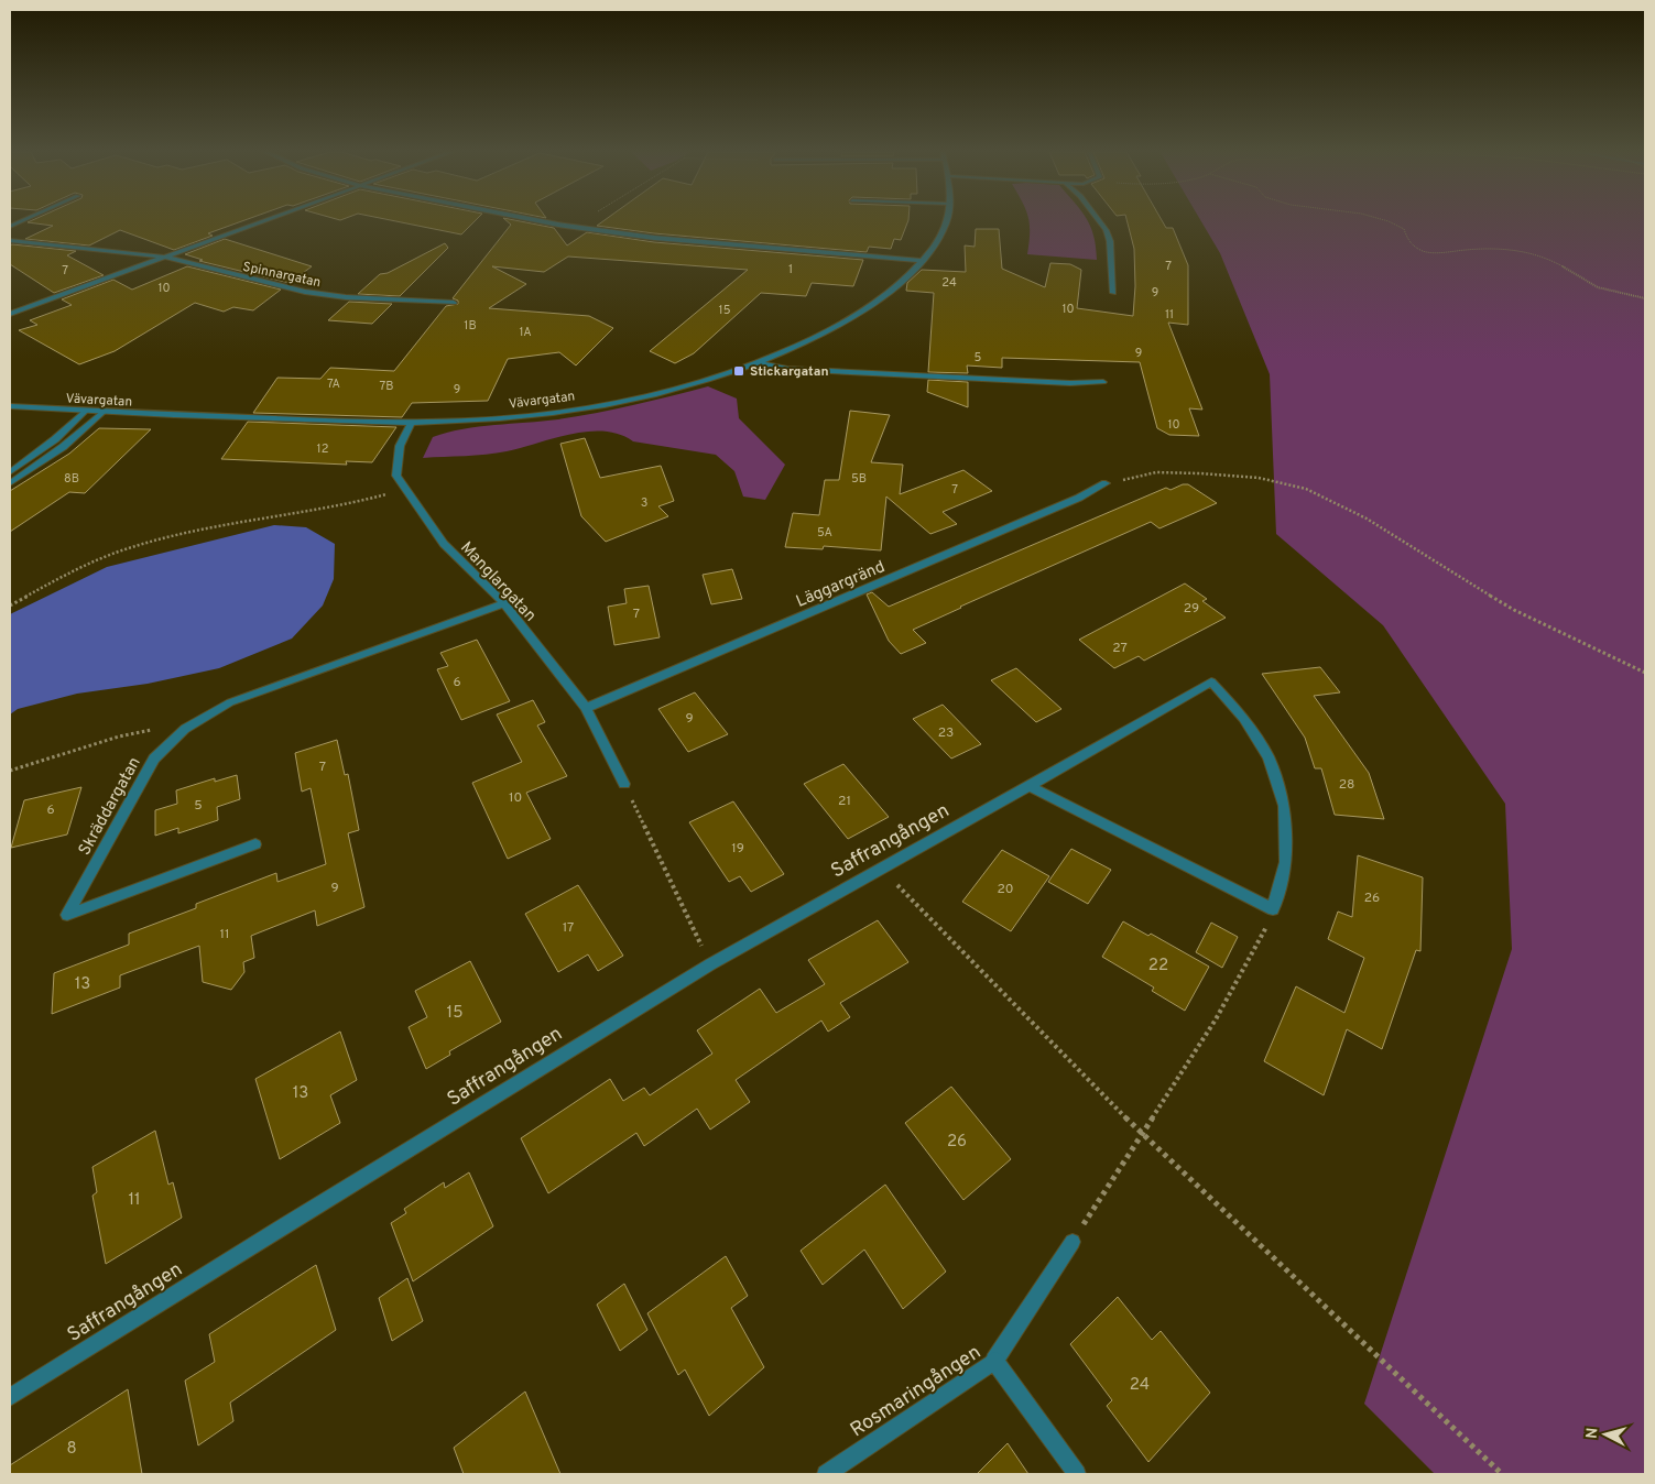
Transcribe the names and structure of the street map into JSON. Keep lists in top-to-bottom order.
{
  "streets": {
    "street": [
      "Spinnargatan",
      "Vävargatan",
      "Manglargatan",
      "Läggargränd",
      "Skräddargatan",
      "Saffrangången",
      "Rosmaringången"
    ]
  },
  "crossings": [
    ["Vävargatan", "Manglargatan"],
    ["Manglargatan", "Läggargränd"],
    ["Manglargatan", "Skräddargatan"]
  ],
  "places": {
    "transit": ["Stickargatan"]
  },
  "house_numbers": [
    "7",
    "1",
    "7",
    "24",
    "10",
    "9",
    "10",
    "15",
    "11",
    "1B",
    "1A",
    "9",
    "5",
    "7A",
    "7B",
    "9",
    "10",
    "12",
    "8B",
    "5B",
    "7",
    "3",
    "5A",
    "29",
    "7",
    "27",
    "6",
    "9",
    "23",
    "7",
    "28",
    "10",
    "21",
    "5",
    "6",
    "19",
    "9",
    "20",
    "26",
    "17",
    "11",
    "22",
    "13",
    "15",
    "13",
    "26",
    "11",
    "24",
    "8"
  ],
  "north": "left"
}
